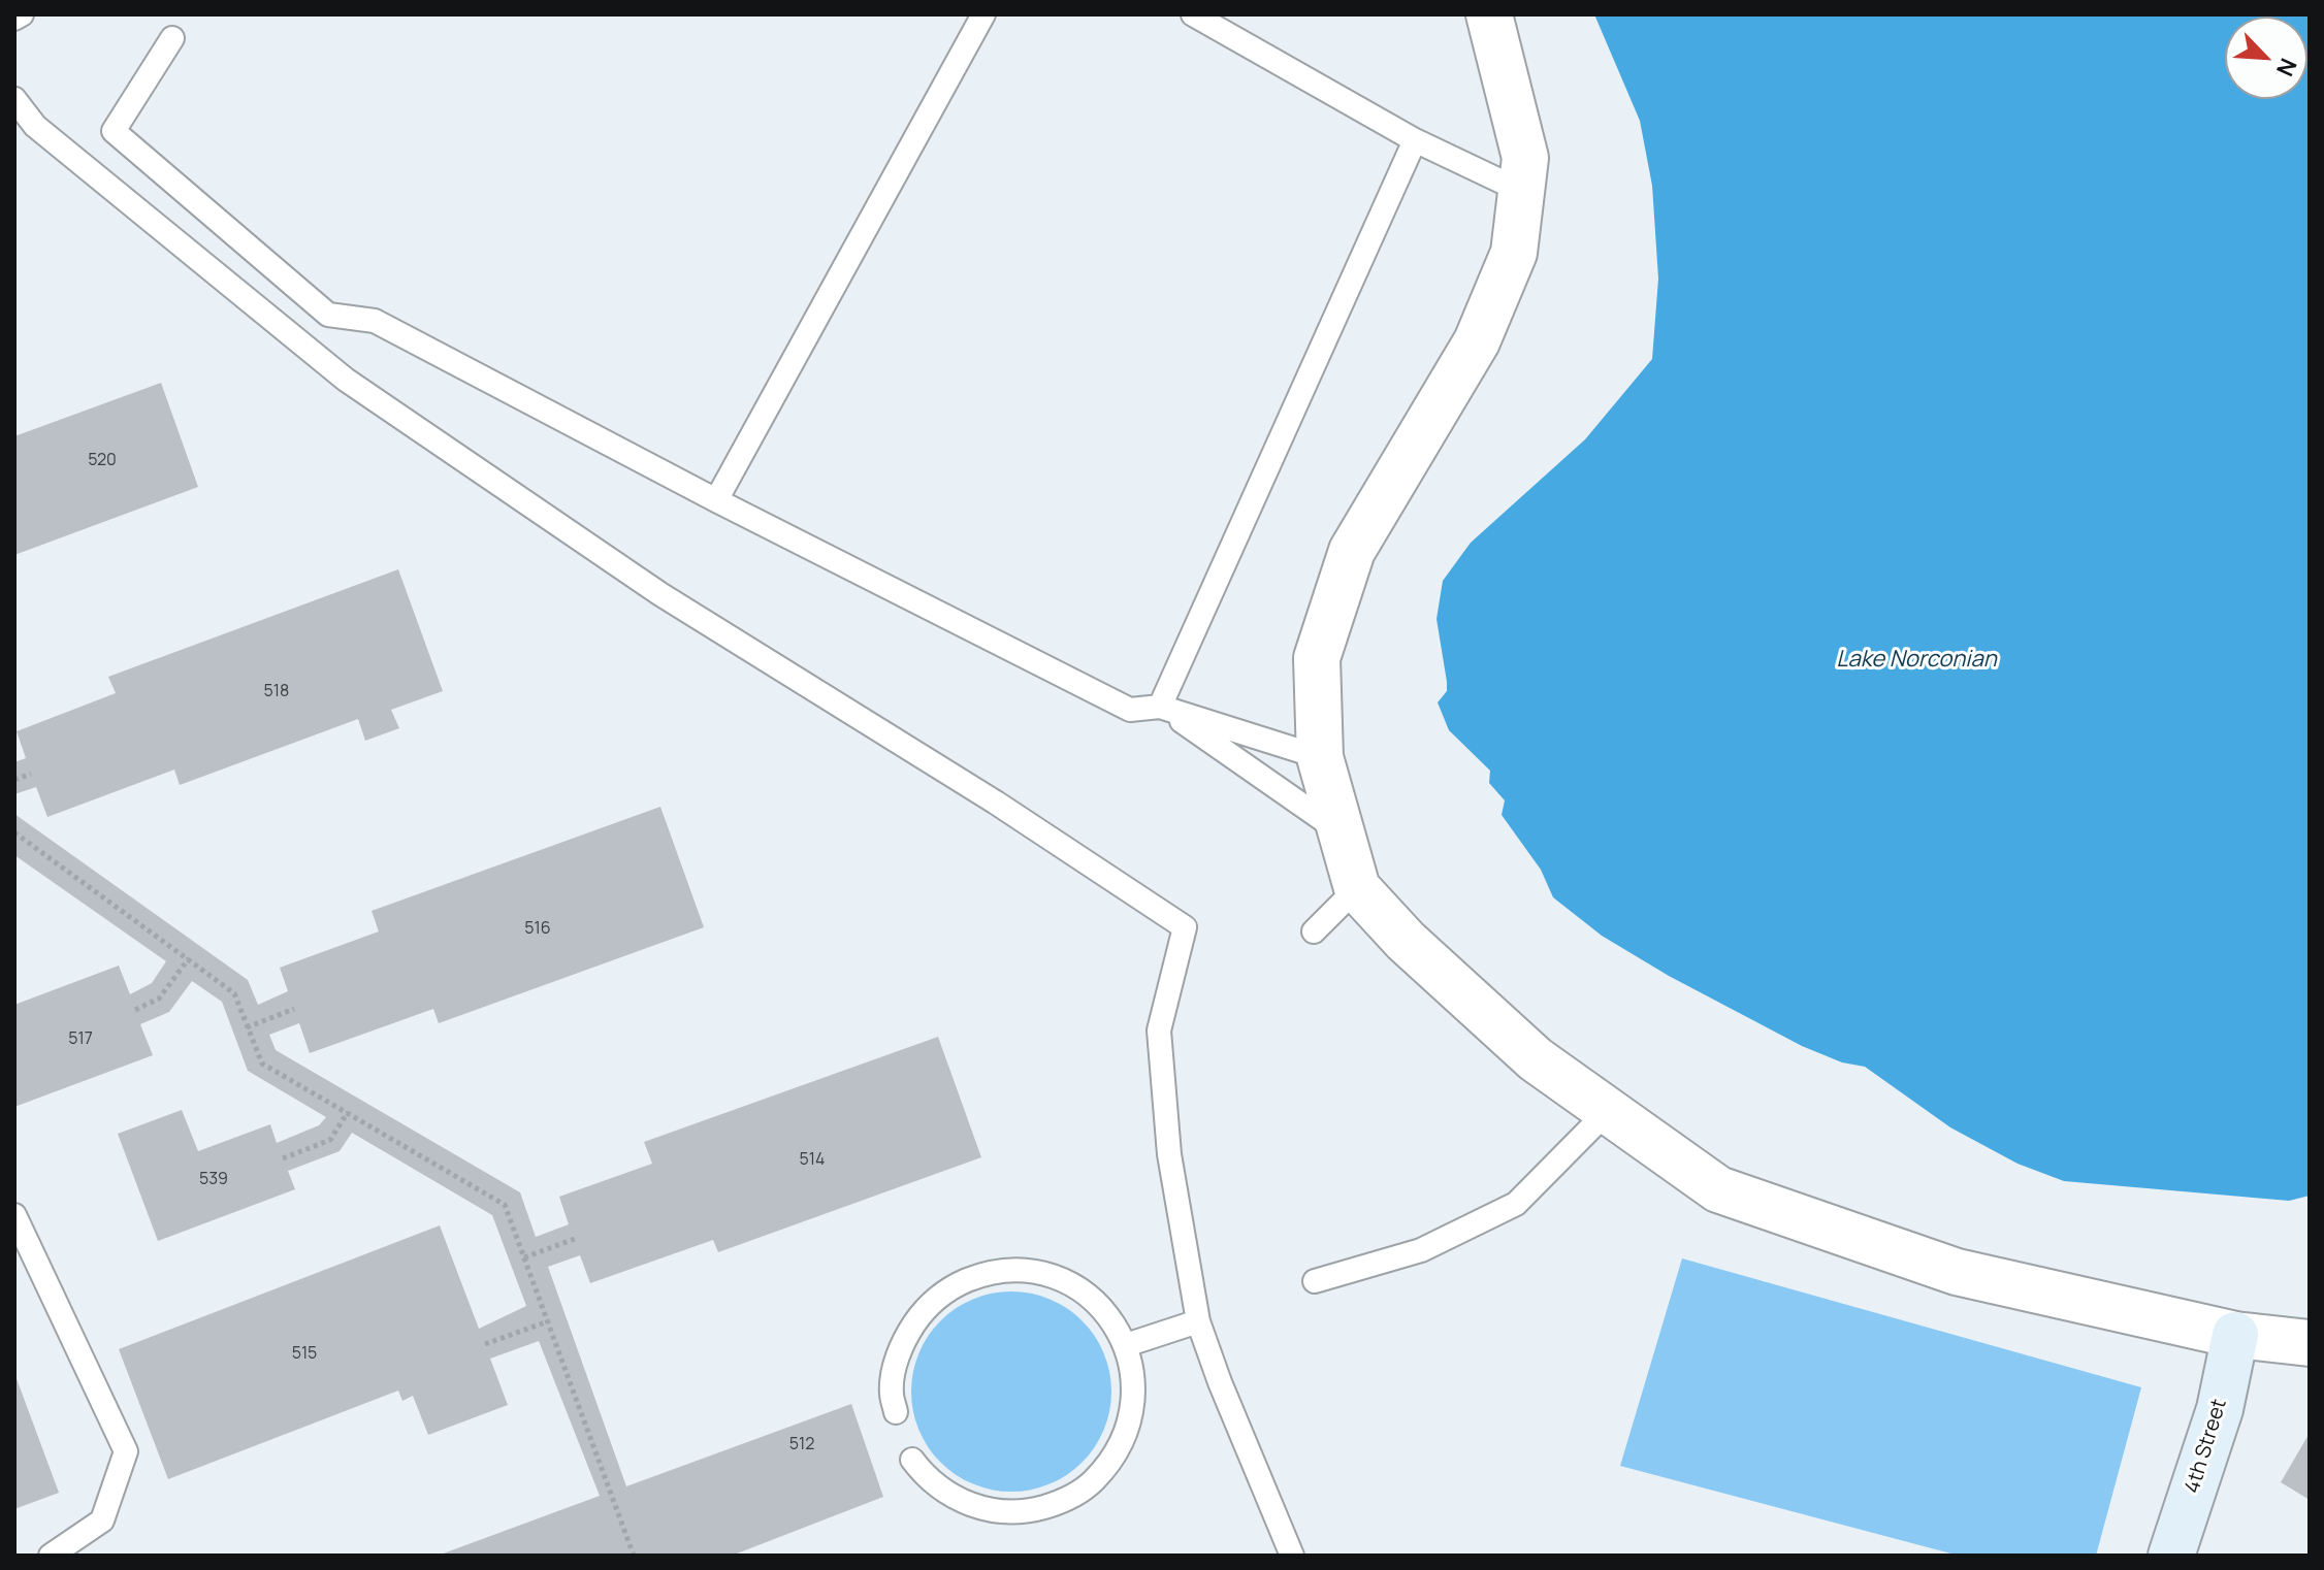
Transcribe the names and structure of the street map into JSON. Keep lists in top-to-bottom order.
{
  "streets": {
    "street": ["4th Street"]
  },
  "water": ["Lake Norconian"],
  "house_numbers": [
    "520",
    "518",
    "516",
    "517",
    "514",
    "539",
    "515",
    "512"
  ],
  "north": "bottom right"
}
